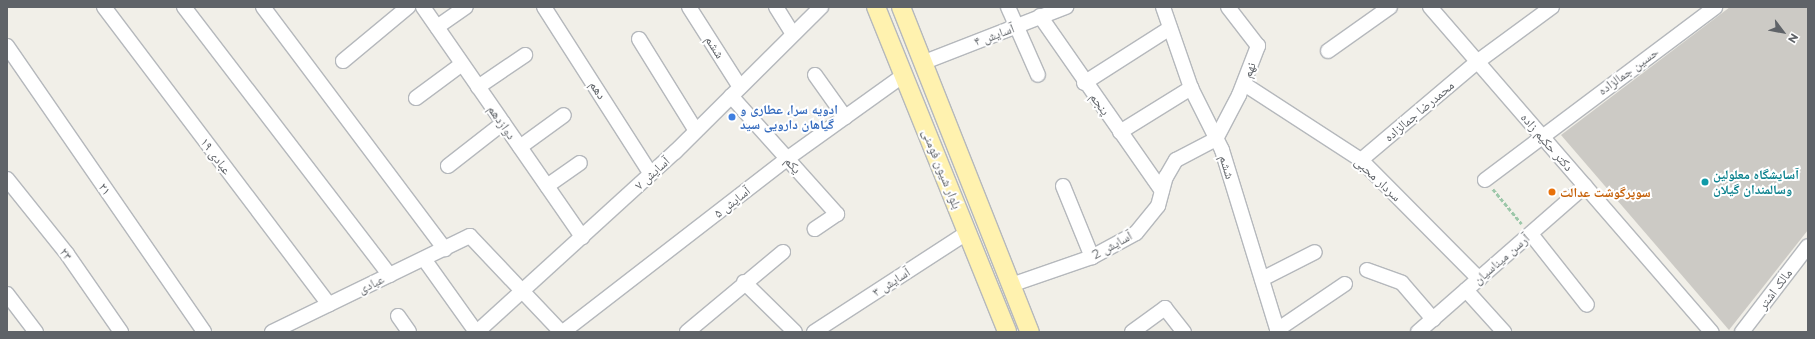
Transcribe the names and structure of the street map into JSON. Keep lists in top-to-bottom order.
{
  "streets": {
    "main road": ["بلوار شیون فومنی"],
    "street": [
      "آسایش ۴",
      "ششم",
      "نهم",
      "حسین جمالزاده",
      "دهم",
      "پنجم",
      "محمدرضا جمالزاده",
      "دوازدهم",
      "دکتر حکیم زاده",
      "عبادی ۱۹",
      "یکم",
      "آسایش ۷",
      "سردار محبی",
      "۲۱",
      "آسایش ۵",
      "آسایش 2",
      "۲۳",
      "آرسن میناسیان",
      "آسایش ۳",
      "عبادی",
      "مالک اشتر"
    ]
  },
  "crossings": [
    ["آسایش ۴", "پنجم"],
    ["آسایش ۴", "بلوار شیون فومنی"],
    ["ششم", "نهم"],
    ["ششم", "یکم"],
    ["ششم", "آسایش ۷"],
    ["ششم", "آسایش 2"],
    ["نهم", "سردار محبی"],
    ["نهم", "آسایش 2"],
    ["حسین جمالزاده", "دکتر حکیم زاده"],
    ["دهم", "آسایش ۷"],
    ["پنجم", "آسایش 2"],
    ["محمدرضا جمالزاده", "دکتر حکیم زاده"],
    ["محمدرضا جمالزاده", "سردار محبی"],
    ["دوازدهم", "آسایش ۷"],
    ["دکتر حکیم زاده", "آرسن میناسیان"],
    ["عبادی ۱۹", "عبادی"],
    ["یکم", "آسایش ۷"],
    ["یکم", "آسایش ۵"],
    ["بلوار شیون فومنی", "آسایش ۵"],
    ["بلوار شیون فومنی", "آسایش 2"],
    ["بلوار شیون فومنی", "آسایش ۳"],
    ["آسایش ۷", "عبادی"],
    ["سردار محبی", "آرسن میناسیان"]
  ],
  "places": ["ادویه سرا، عطاری و گیاهان دارویی سید", "آسایشگاه معلولین وسالمندان گیلان", "سوپرگوشت عدالت"],
  "north": "bottom right"
}
